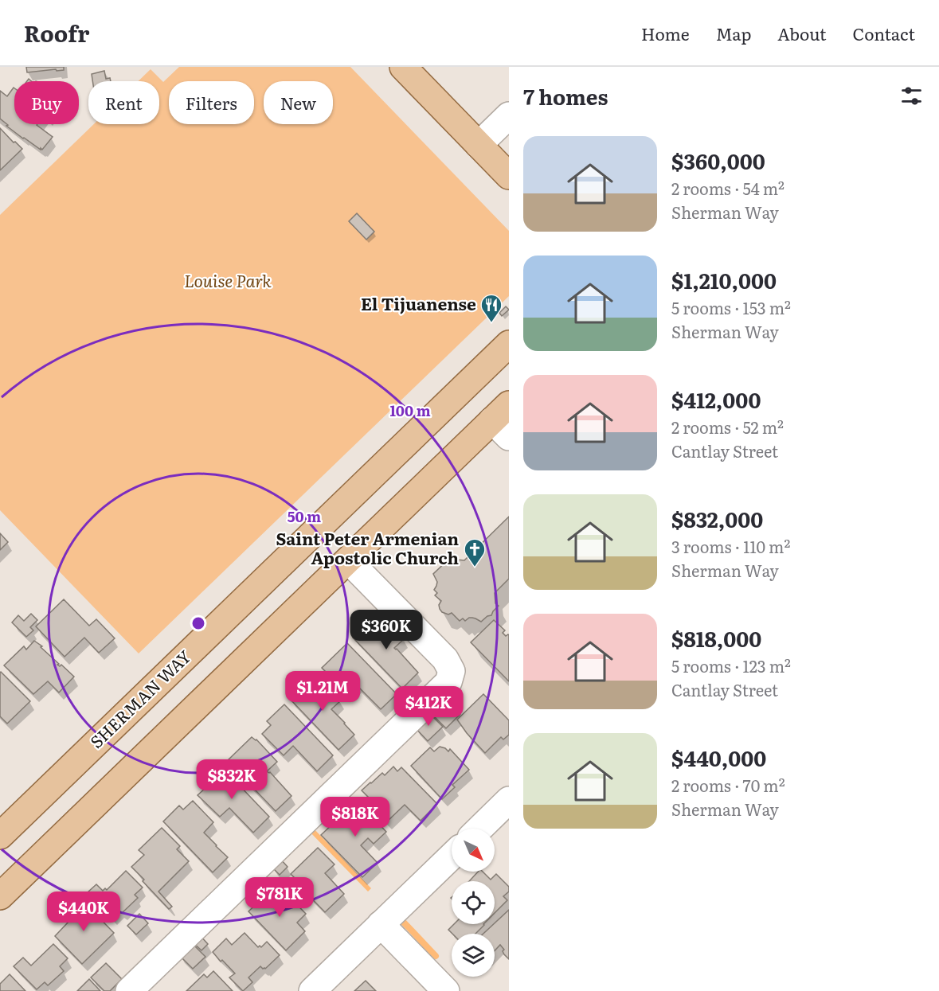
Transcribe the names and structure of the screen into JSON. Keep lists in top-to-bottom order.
{
  "streets": {
    "main road": ["SHERMAN WAY"]
  },
  "parks": ["Louise Park"],
  "places": {
    "restaurant": ["El Tijuanense"],
    "church": ["Saint Peter Armenian Apostolic Church"]
  },
  "north": "bottom right",
  "page": {
    "header": "Roofr",
    "nav": [
      "Home",
      "Map",
      "About",
      "Contact"
    ],
    "heading": "7 homes",
    "chip": [
      "Buy",
      "Rent",
      "Filters",
      "New"
    ],
    "list": [
      {
        "name": "$360,000",
        "note": "2 rooms · 54 m² · Sherman Way"
      },
      {
        "name": "$1,210,000",
        "note": "5 rooms · 153 m² · Sherman Way"
      },
      {
        "name": "$412,000",
        "note": "2 rooms · 52 m² · Cantlay Street"
      },
      {
        "name": "$832,000",
        "note": "3 rooms · 110 m² · Sherman Way"
      },
      {
        "name": "$818,000",
        "note": "5 rooms · 123 m² · Cantlay Street"
      },
      {
        "name": "$440,000",
        "note": "2 rooms · 70 m² · Sherman Way"
      }
    ],
    "price": [
      "$360K",
      "$1.21M",
      "$412K",
      "$832K",
      "$818K",
      "$781K",
      "$440K"
    ]
  },
  "rings": ["100 m", "50 m"]
}
